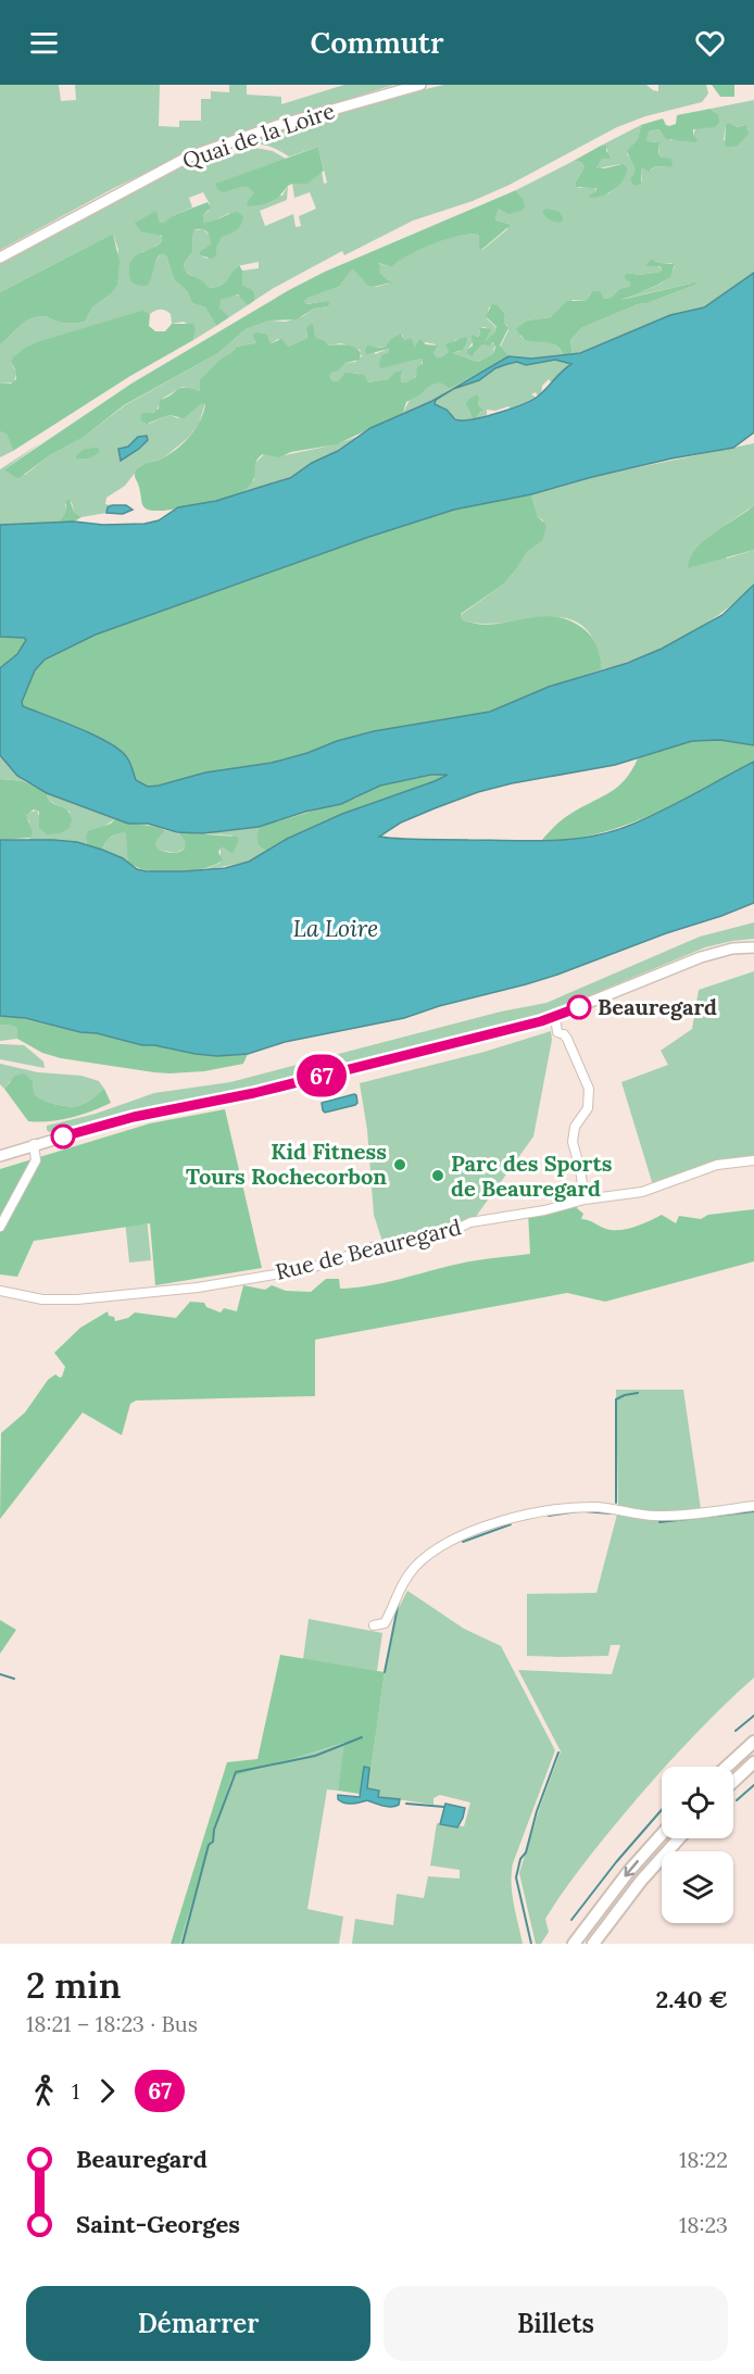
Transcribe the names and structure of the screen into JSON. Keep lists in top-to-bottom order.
{
  "streets": {
    "main road": ["Quai de la Loire"],
    "street": ["Rue de Beauregard"]
  },
  "water": ["La Loire"],
  "places": ["Beauregard", "Kid Fitness Tours Rochecorbon", "Parc des Sports de Beauregard"],
  "lines": ["bus line 67"],
  "page": {
    "header": "Commutr",
    "on_map": "67",
    "heading": ["2 min", "18:21 – 18:23 · Bus", "2.40 €"],
    "legs": ["1", "67"],
    "list": [
      {
        "name": "Beauregard",
        "value": "18:22"
      },
      {
        "name": "Saint-Georges",
        "value": "18:23"
      }
    ],
    "buttons": ["Démarrer", "Billets"]
  }
}
